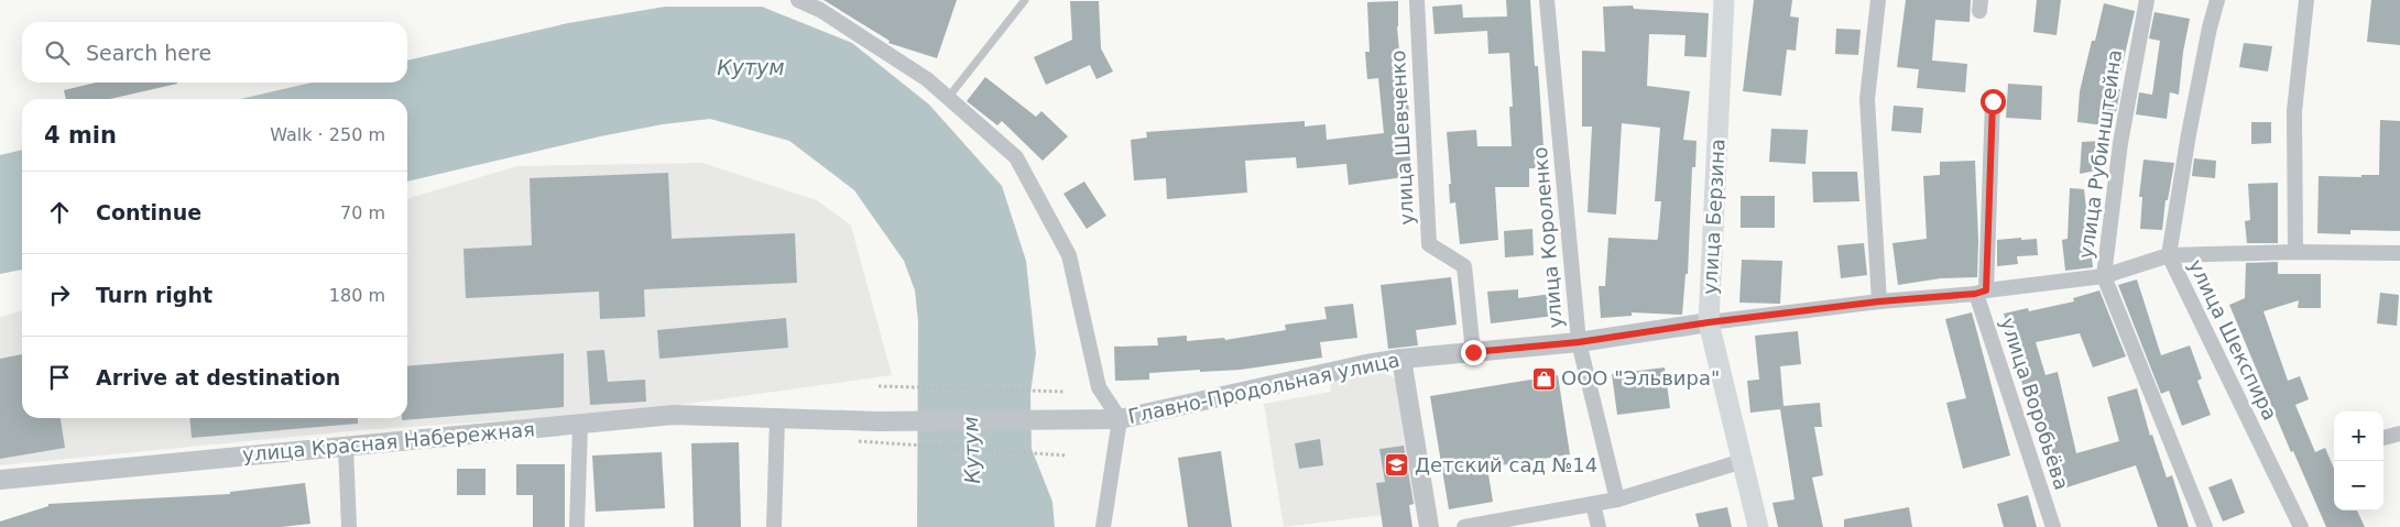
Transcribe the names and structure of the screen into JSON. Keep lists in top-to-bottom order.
{
  "streets": {
    "main road": ["улица Берзина"],
    "street": [
      "улица Шевченко",
      "улица Рубинштейна",
      "улица Короленко",
      "улица Шекспира",
      "Главно-Продольная улица",
      "улица Воробьёва",
      "улица Красная Набережная"
    ]
  },
  "crossings": [
    ["улица Шевченко", "Главно-Продольная улица"],
    ["улица Рубинштейна", "Главно-Продольная улица"],
    ["улица Берзина", "Главно-Продольная улица"],
    ["улица Короленко", "Главно-Продольная улица"],
    ["улица Шекспира", "Главно-Продольная улица"],
    ["Главно-Продольная улица", "улица Воробьёва"],
    ["Главно-Продольная улица", "улица Красная Набережная"]
  ],
  "water": ["Кутум"],
  "places": {
    "shop": ["ООО \"Эльвира\""],
    "school or university": ["Детский сад №14"]
  },
  "page": {
    "search": "Search here",
    "heading": ["4 min", "Walk · 250 m"],
    "list": [
      ["Continue", "70 m"],
      ["Turn right", "180 m"],
      "Arrive at destination"
    ],
    "map_buttons": ["+", "−"]
  }
}
